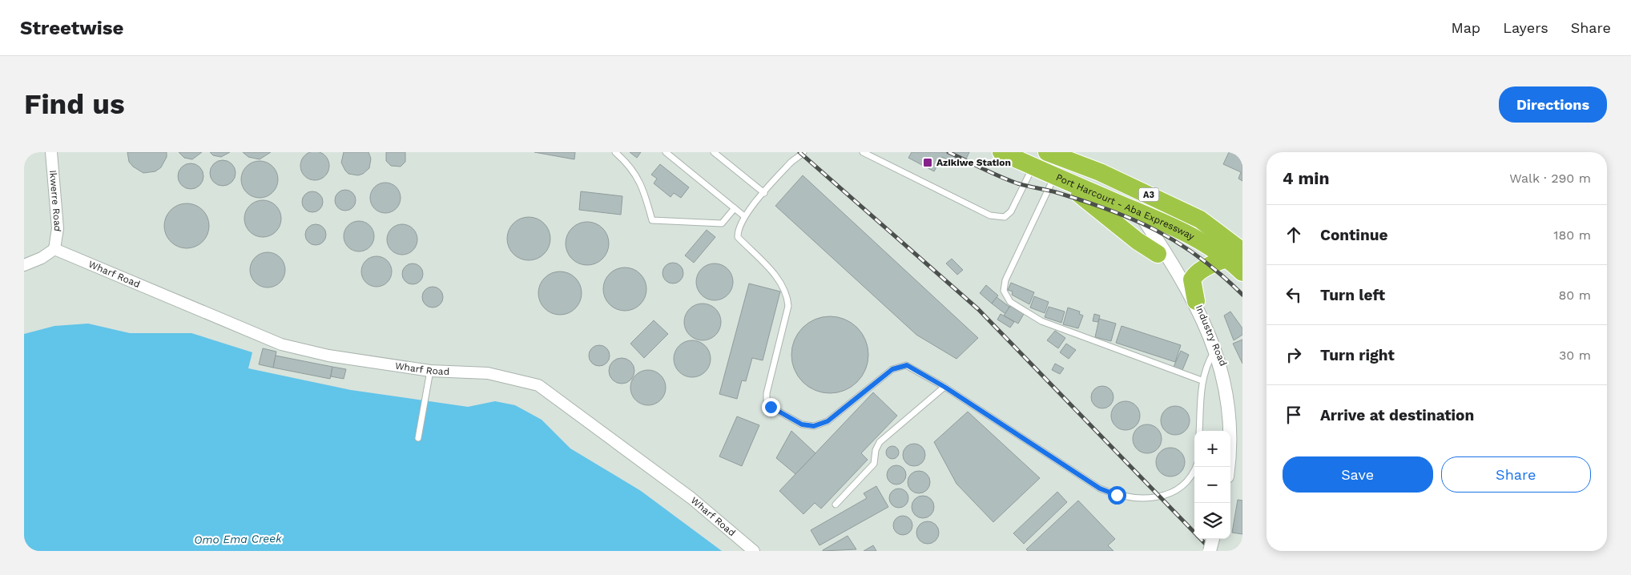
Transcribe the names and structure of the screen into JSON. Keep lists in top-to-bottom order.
{
  "streets": {
    "highway": ["A3", "Port Harcourt - Aba Expressway"],
    "street": ["Ikwerre Road", "Wharf Road", "Industry Road"]
  },
  "crossings": [
    ["Ikwerre Road", "Wharf Road"],
    ["Port Harcourt - Aba Expressway", "Industry Road"]
  ],
  "water": ["Omo Ema Creek"],
  "places": {
    "transit": ["Azikiwe Station"]
  },
  "page": {
    "header": "Streetwise",
    "nav": ["Map", "Layers", "Share"],
    "buttons": [
      "Directions",
      ["Save", "Share"]
    ],
    "title": "Find us",
    "heading": ["4 min", "Walk · 290 m"],
    "list": [
      ["Continue", "180 m"],
      ["Turn left", "80 m"],
      ["Turn right", "30 m"],
      "Arrive at destination"
    ],
    "map_buttons": ["+", "−"]
  }
}
